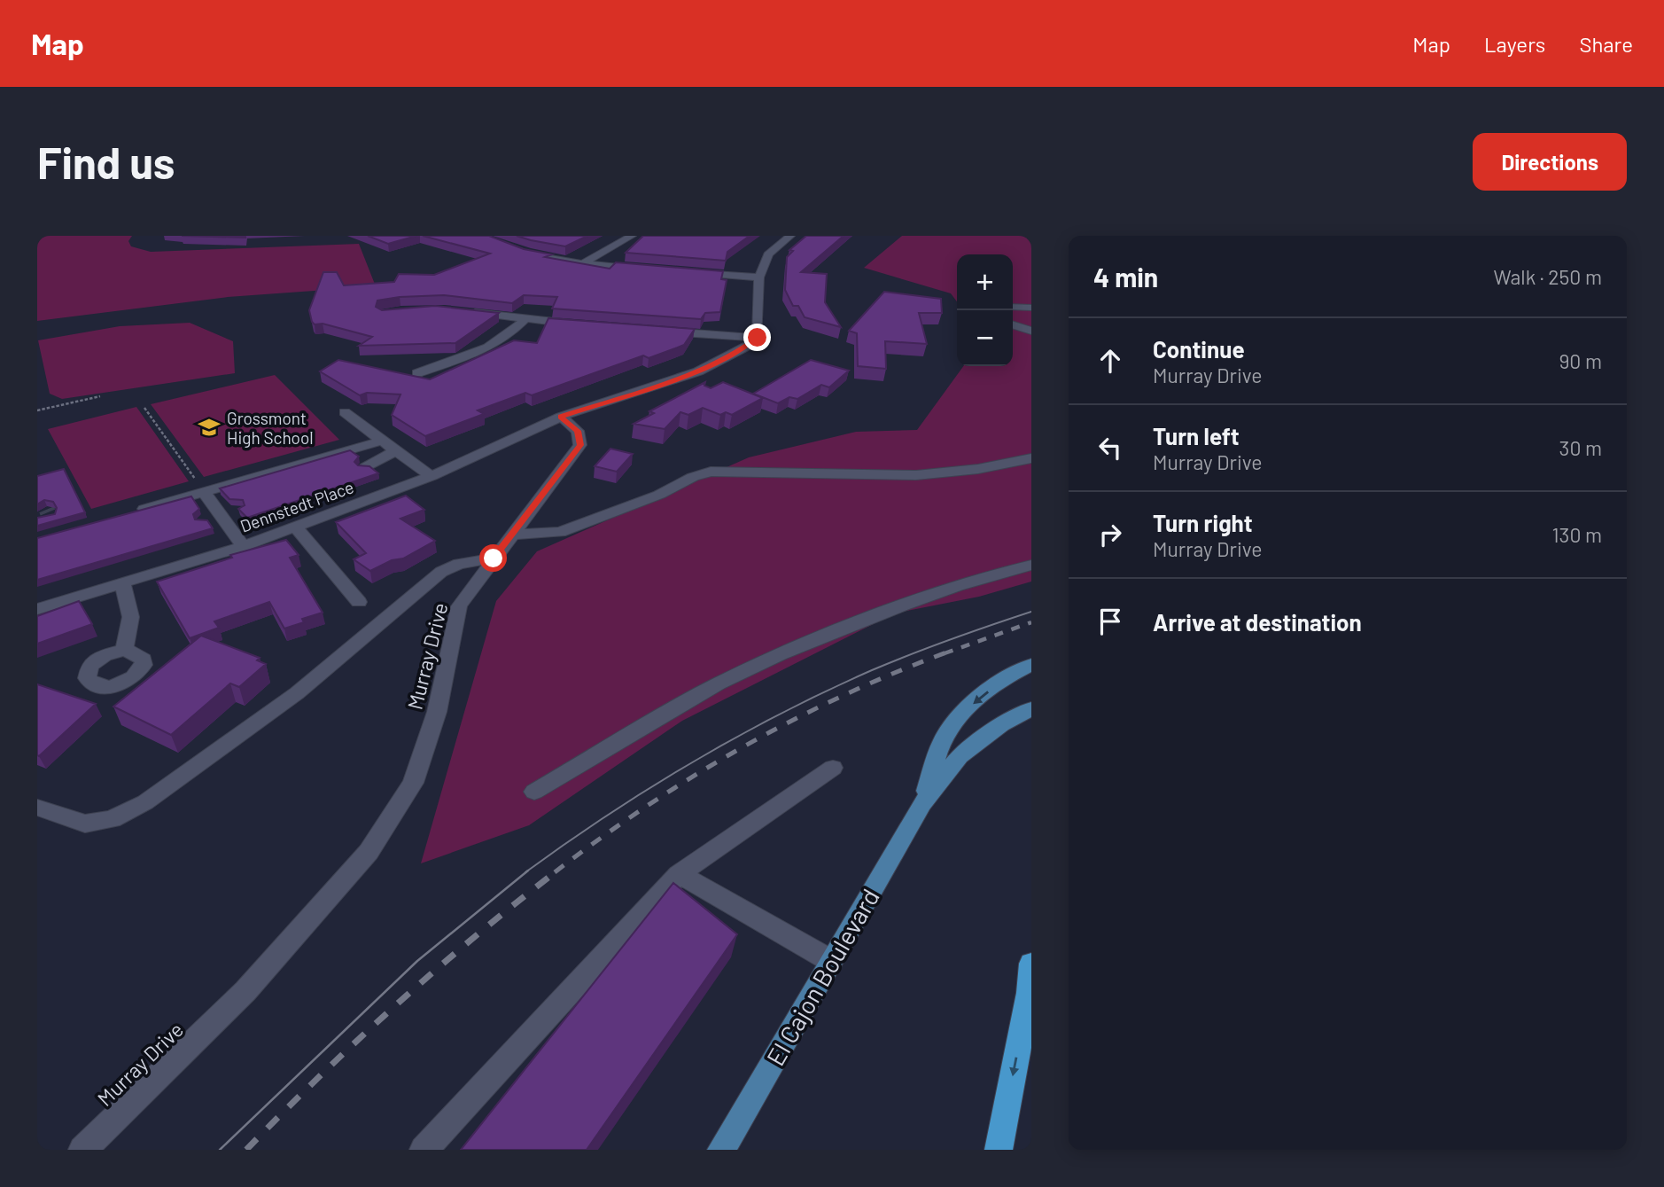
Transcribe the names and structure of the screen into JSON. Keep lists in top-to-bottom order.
{
  "streets": {
    "main road": ["El Cajon Boulevard"],
    "street": ["Dennstedt Place", "Murray Drive"]
  },
  "crossings": [
    ["Dennstedt Place", "Murray Drive"]
  ],
  "places": {
    "school or university": ["Grossmont High School"]
  },
  "page": {
    "header": "Map",
    "nav": ["Map", "Layers", "Share"],
    "buttons": "Directions",
    "title": "Find us",
    "heading": ["4 min", "Walk · 250 m"],
    "map_buttons": ["+", "−"],
    "list": [
      ["Continue", "Murray Drive", "90 m"],
      ["Turn left", "Murray Drive", "30 m"],
      ["Turn right", "Murray Drive", "130 m"],
      "Arrive at destination"
    ]
  }
}
